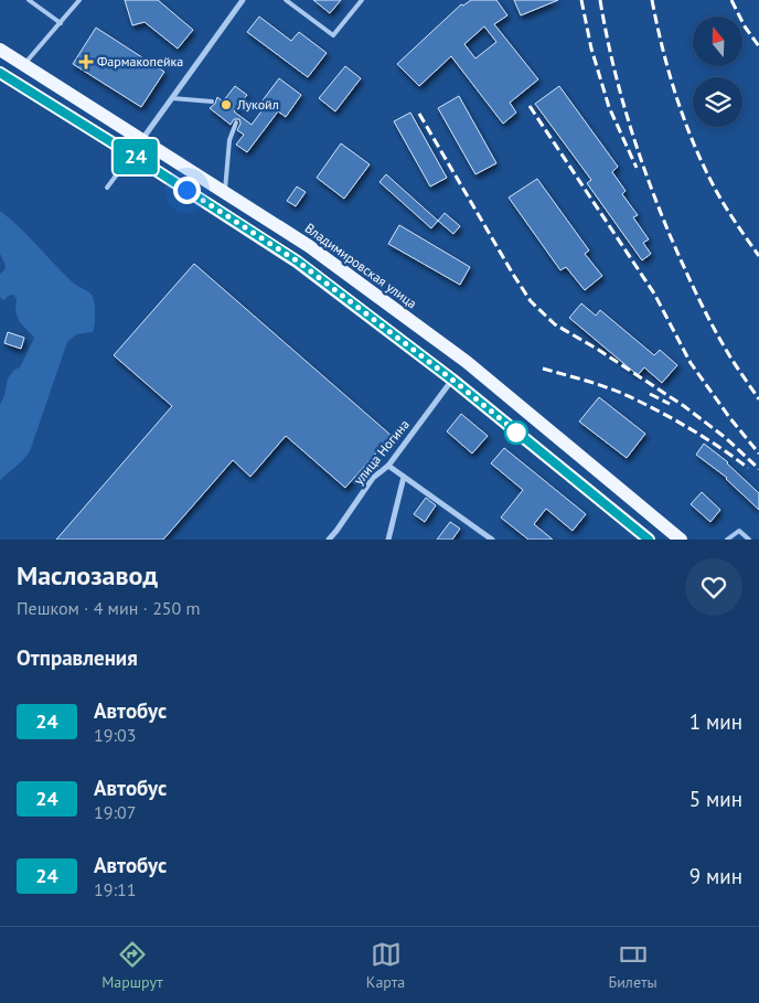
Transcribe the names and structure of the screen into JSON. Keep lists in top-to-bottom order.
{
  "streets": {
    "main road": ["Владимировская улица"],
    "street": ["улица Ногина"]
  },
  "places": {
    "health": ["Фармакопейка"],
    "other": ["Лукойл"]
  },
  "lines": ["bus line 24"],
  "north": "top",
  "page": {
    "on_map": "24",
    "heading": [
      ["Маслозавод", "Пешком · 4 мин · 250 m"],
      "Отправления"
    ],
    "list": [
      {
        "mark": "24",
        "name": "Автобус",
        "note": "19:03",
        "value": "1 мин"
      },
      {
        "mark": "24",
        "name": "Автобус",
        "note": "19:07",
        "value": "5 мин"
      },
      {
        "mark": "24",
        "name": "Автобус",
        "note": "19:11",
        "value": "9 мин"
      }
    ],
    "tabs": ["Маршрут", "Карта", "Билеты"]
  }
}
